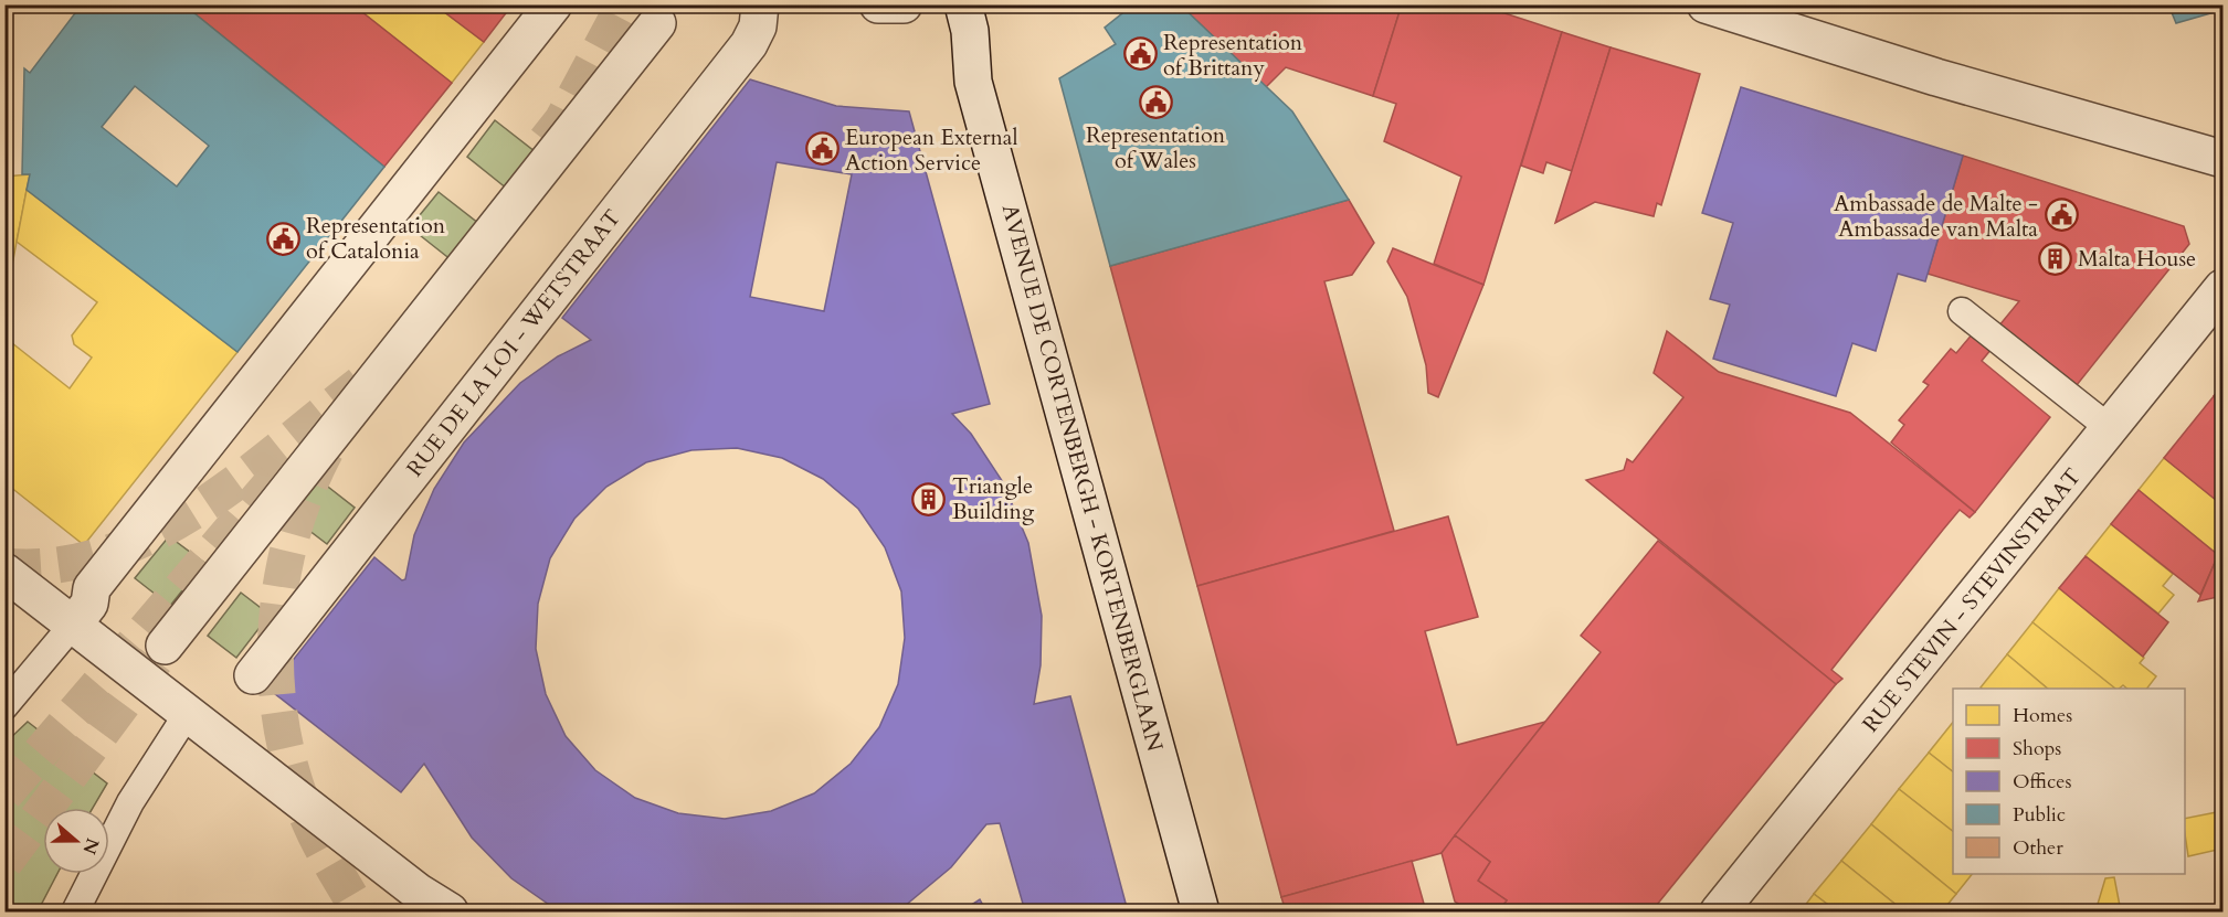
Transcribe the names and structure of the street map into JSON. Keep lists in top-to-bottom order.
{
  "streets": {
    "street": ["RUE DE LA LOI - WETSTRAAT", "AVENUE DE CORTENBERGH - KORTENBERGLAAN", "RUE STEVIN - STEVINSTRAAT"]
  },
  "places": {
    "public building": [
      "Representation of Brittany",
      "Representation of Wales",
      "European External Action Service",
      "Ambassade de Malte - Ambassade van Malta",
      "Representation of Catalonia"
    ],
    "building": ["Malta House", "Triangle Building"]
  },
  "legend": [
    "Homes",
    "Shops",
    "Offices",
    "Public",
    "Other"
  ],
  "north": "right"
}
